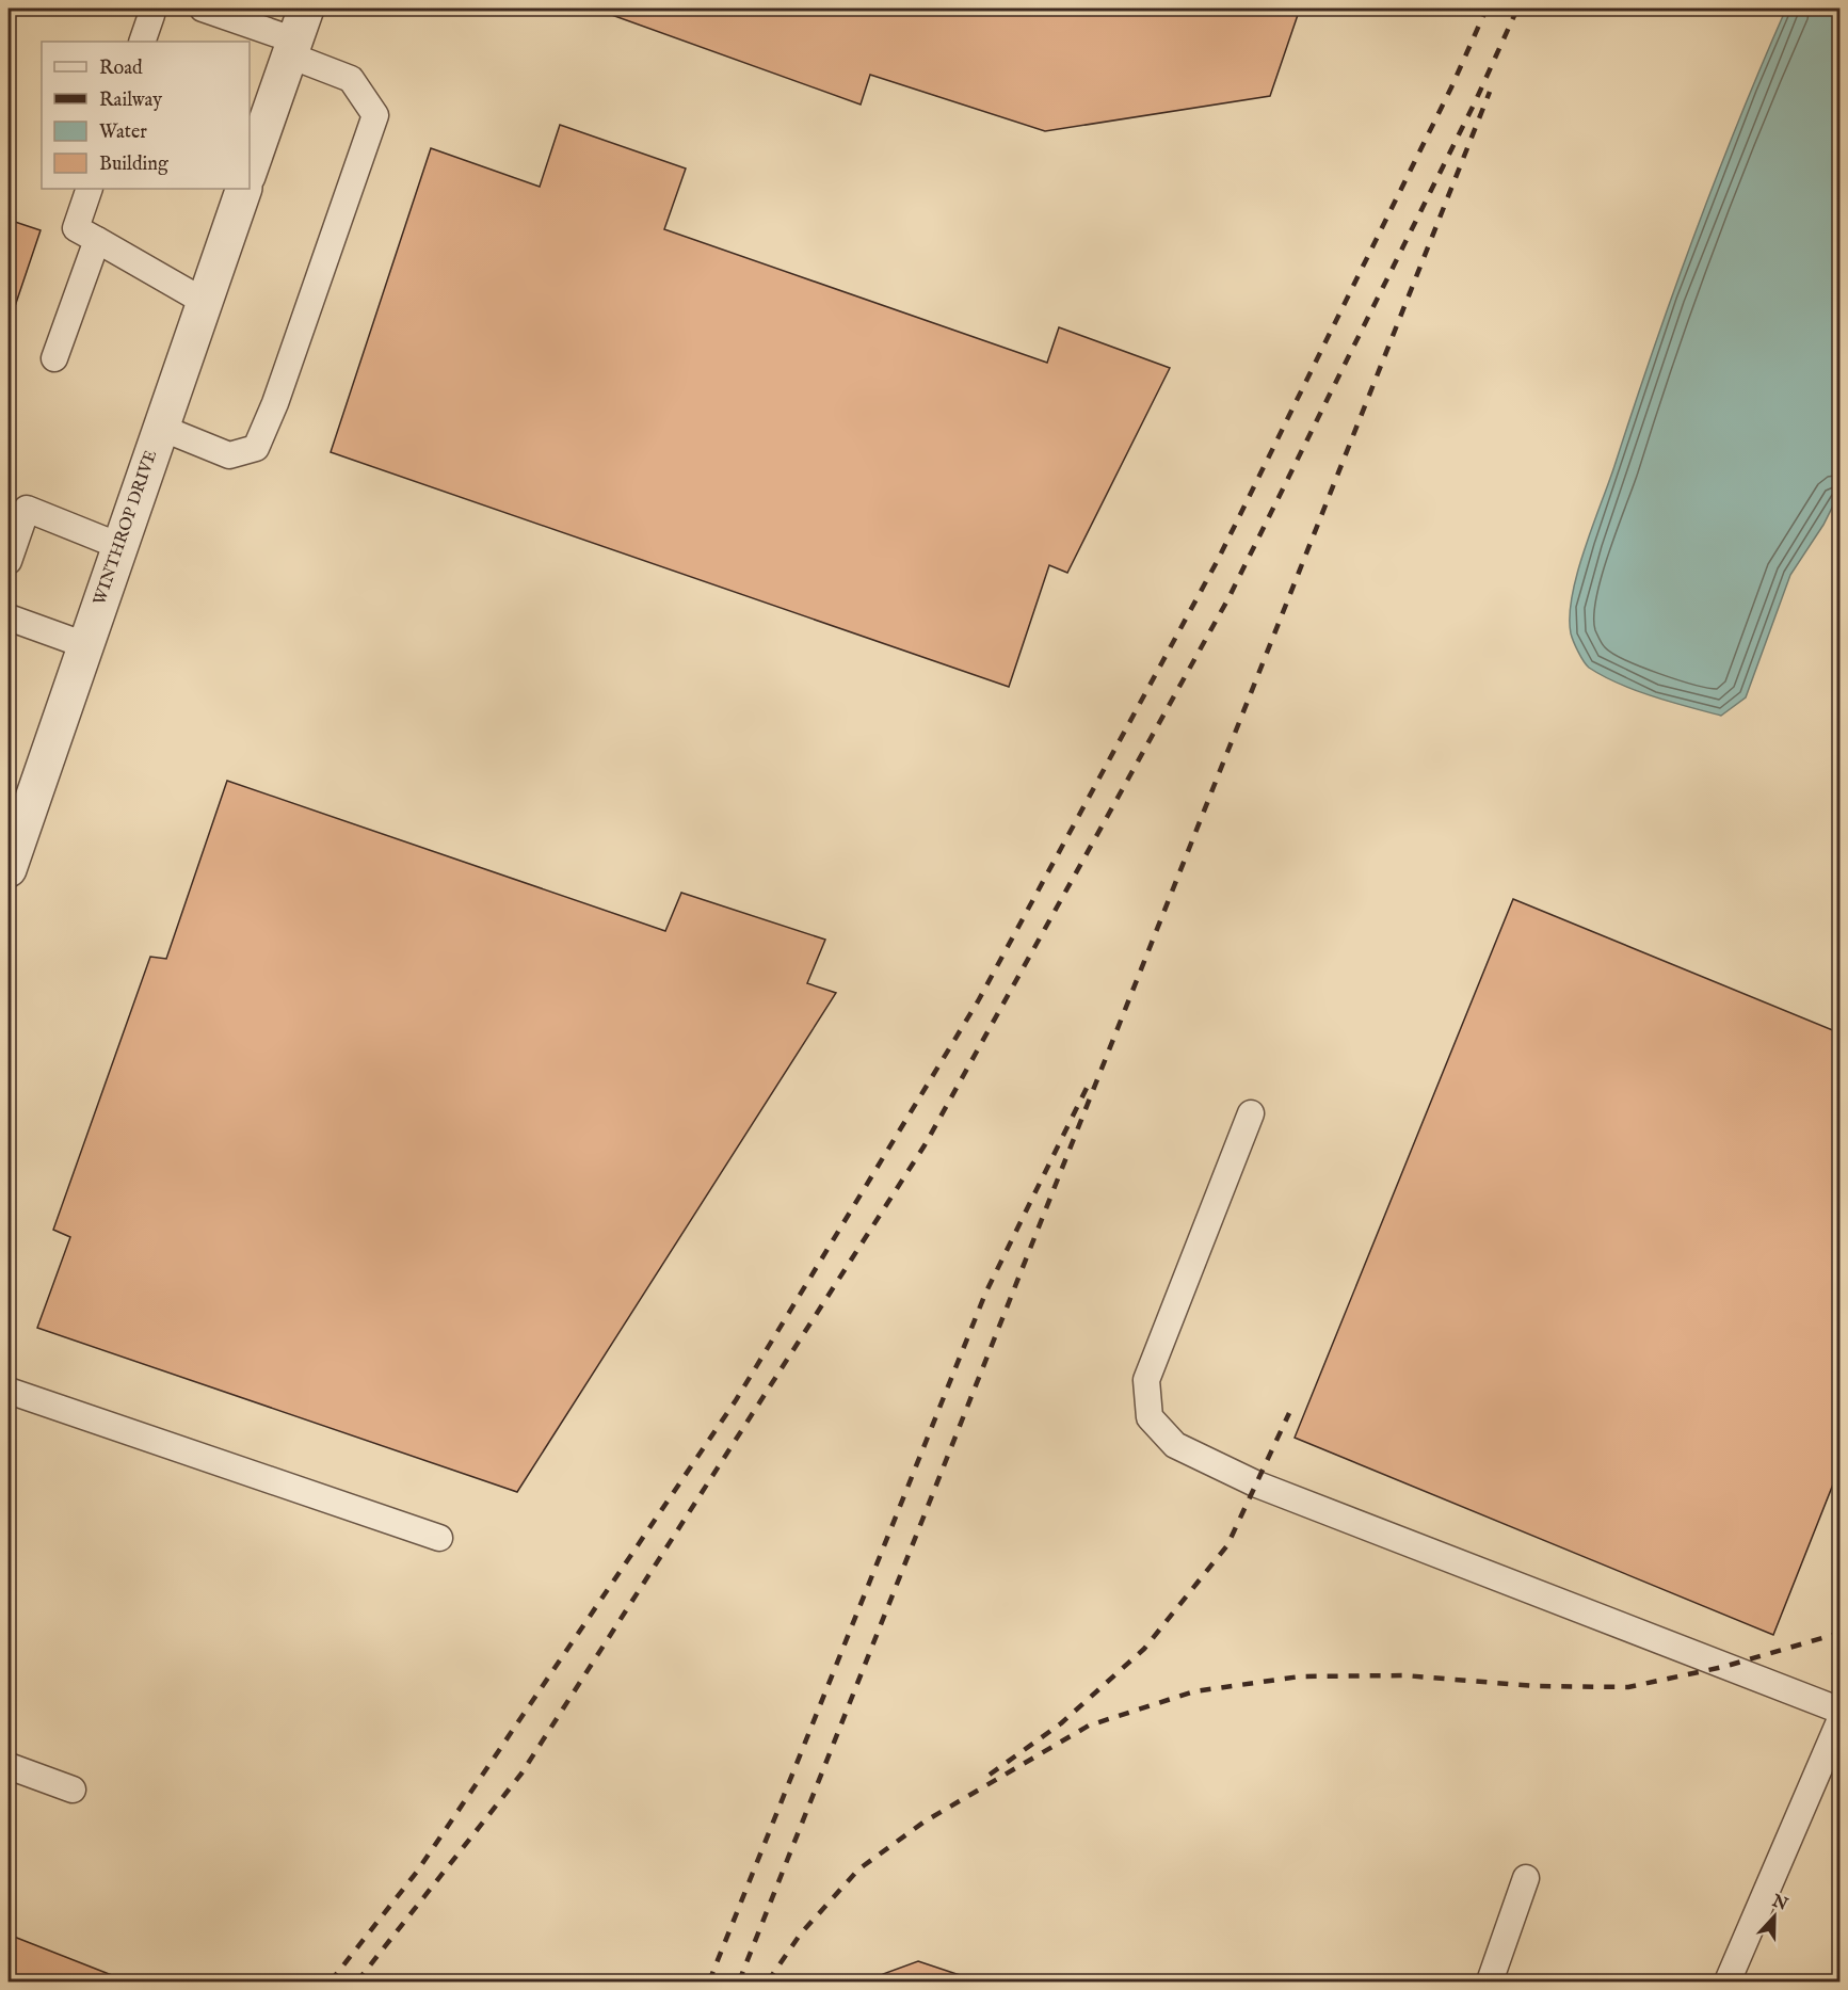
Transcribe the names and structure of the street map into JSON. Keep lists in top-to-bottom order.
{
  "streets": {
    "street": ["WINTHROP DRIVE"]
  },
  "legend": [
    "Road",
    "Railway",
    "Water",
    "Building"
  ],
  "north": "top"
}
